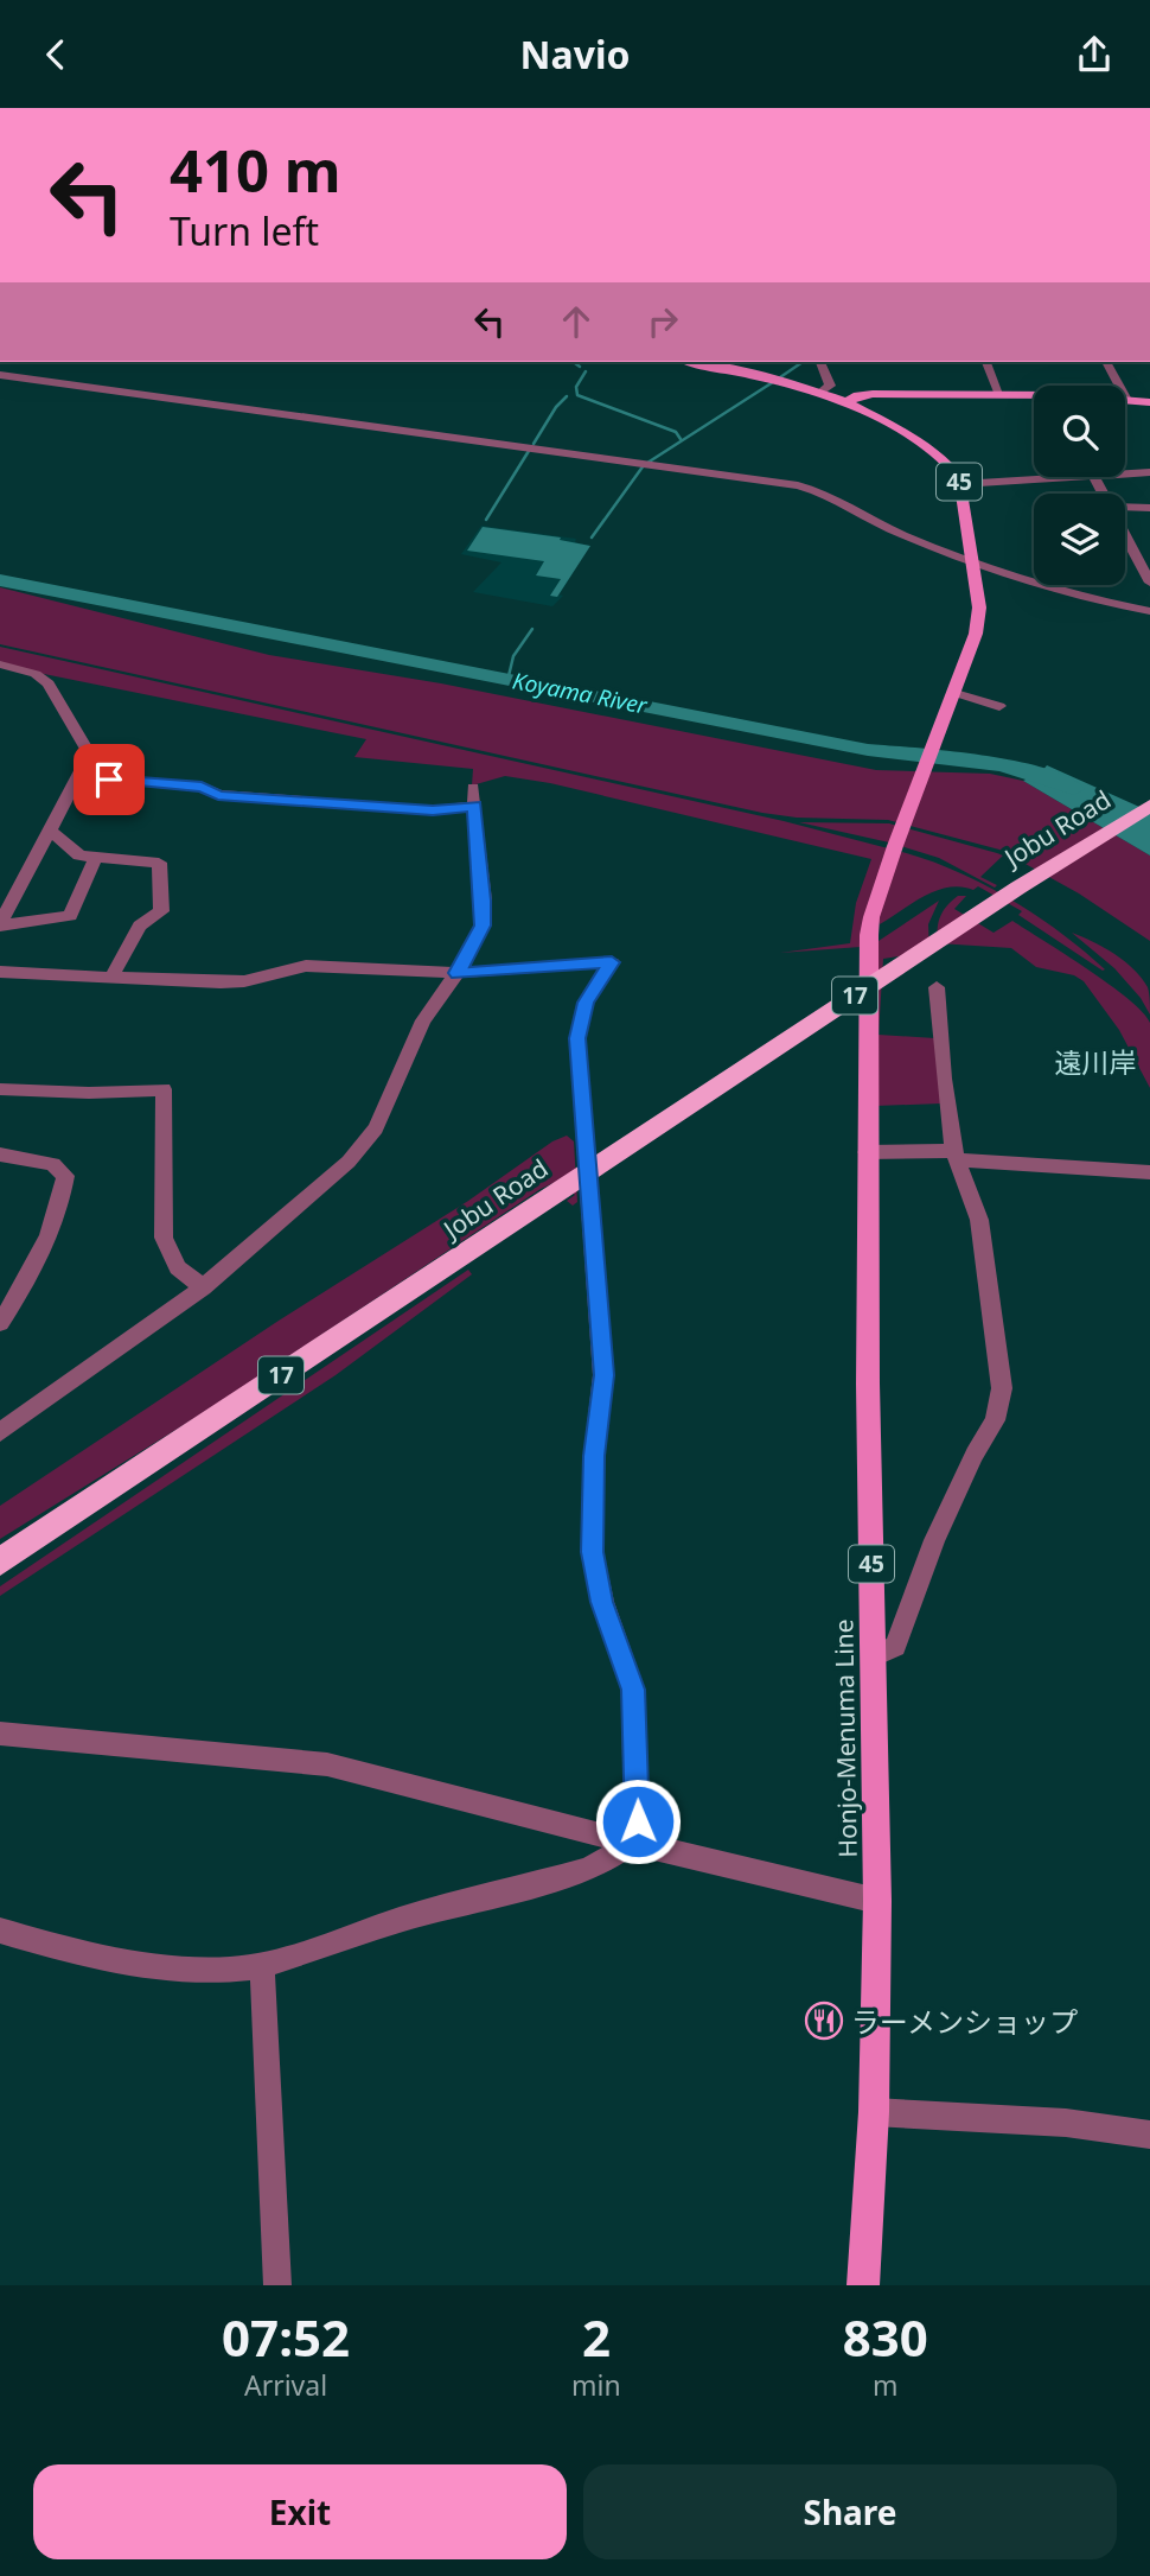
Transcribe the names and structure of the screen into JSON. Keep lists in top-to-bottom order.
{
  "streets": {
    "highway": ["Jobu Road", "17"],
    "main road": ["45", "Honjo-Menuma Line"]
  },
  "crossings": [
    ["45", "Honjo-Menuma Line"]
  ],
  "districts": ["遠川岸"],
  "water": ["Koyama River"],
  "places": {
    "restaurant": ["ラーメンショップ"]
  },
  "page": {
    "header": "Navio",
    "turn": ["410 m", "Turn left"],
    "eta": [
      "07:52",
      "Arrival",
      "2",
      "min",
      "830",
      "m"
    ],
    "buttons": ["Exit", "Share"]
  }
}
